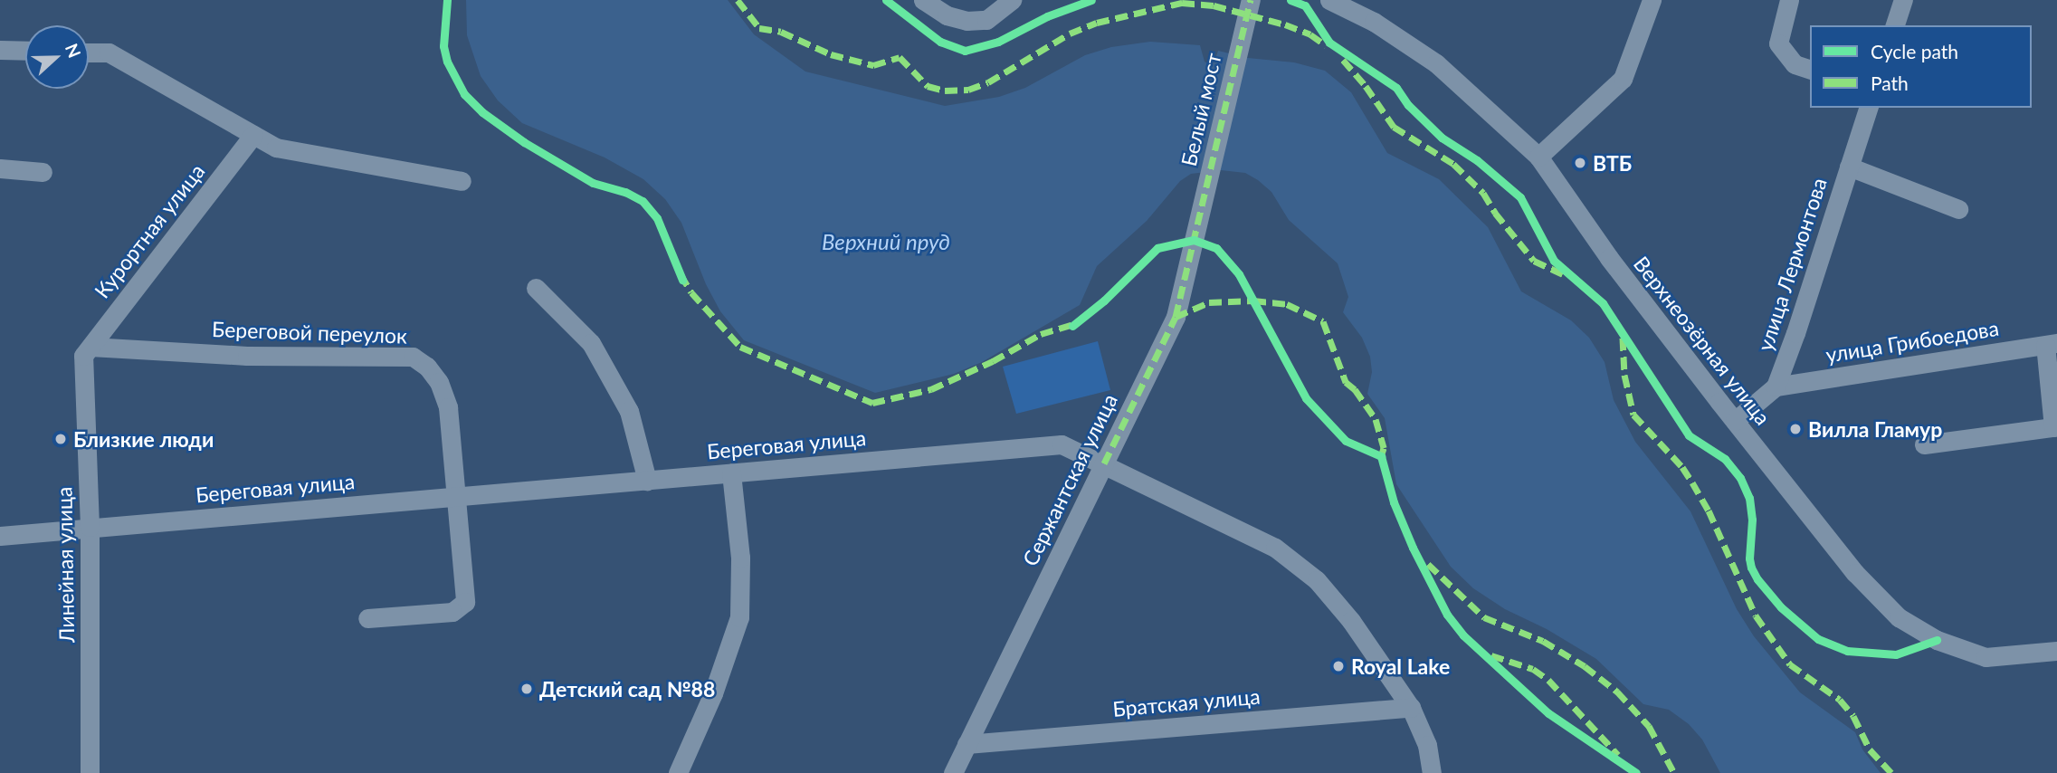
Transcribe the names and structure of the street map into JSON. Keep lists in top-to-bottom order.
{
  "streets": {
    "street": [
      "Белый мост",
      "Курортная улица",
      "улица Лермонтова",
      "Береговой переулок",
      "Верхнеозёрная улица",
      "улица Грибоедова",
      "Береговая улица",
      "Сержантская улица",
      "Линейная улица",
      "Братская улица"
    ]
  },
  "crossings": [
    ["Белый мост", "Сержантская улица"],
    ["Курортная улица", "Береговой переулок"],
    ["Курортная улица", "Линейная улица"],
    ["улица Лермонтова", "Верхнеозёрная улица"],
    ["улица Лермонтова", "улица Грибоедова"],
    ["Береговой переулок", "Береговая улица"],
    ["Береговой переулок", "Линейная улица"],
    ["Береговая улица", "Сержантская улица"],
    ["Береговая улица", "Линейная улица"],
    ["Береговая улица", "Братская улица"],
    ["Сержантская улица", "Братская улица"]
  ],
  "water": ["Верхний пруд"],
  "places": [
    "ВТБ",
    "Вилла Гламур",
    "Близкие люди",
    "Royal Lake",
    "Детский сад №88"
  ],
  "legend": ["Cycle path", "Path"],
  "north": "right"
}
